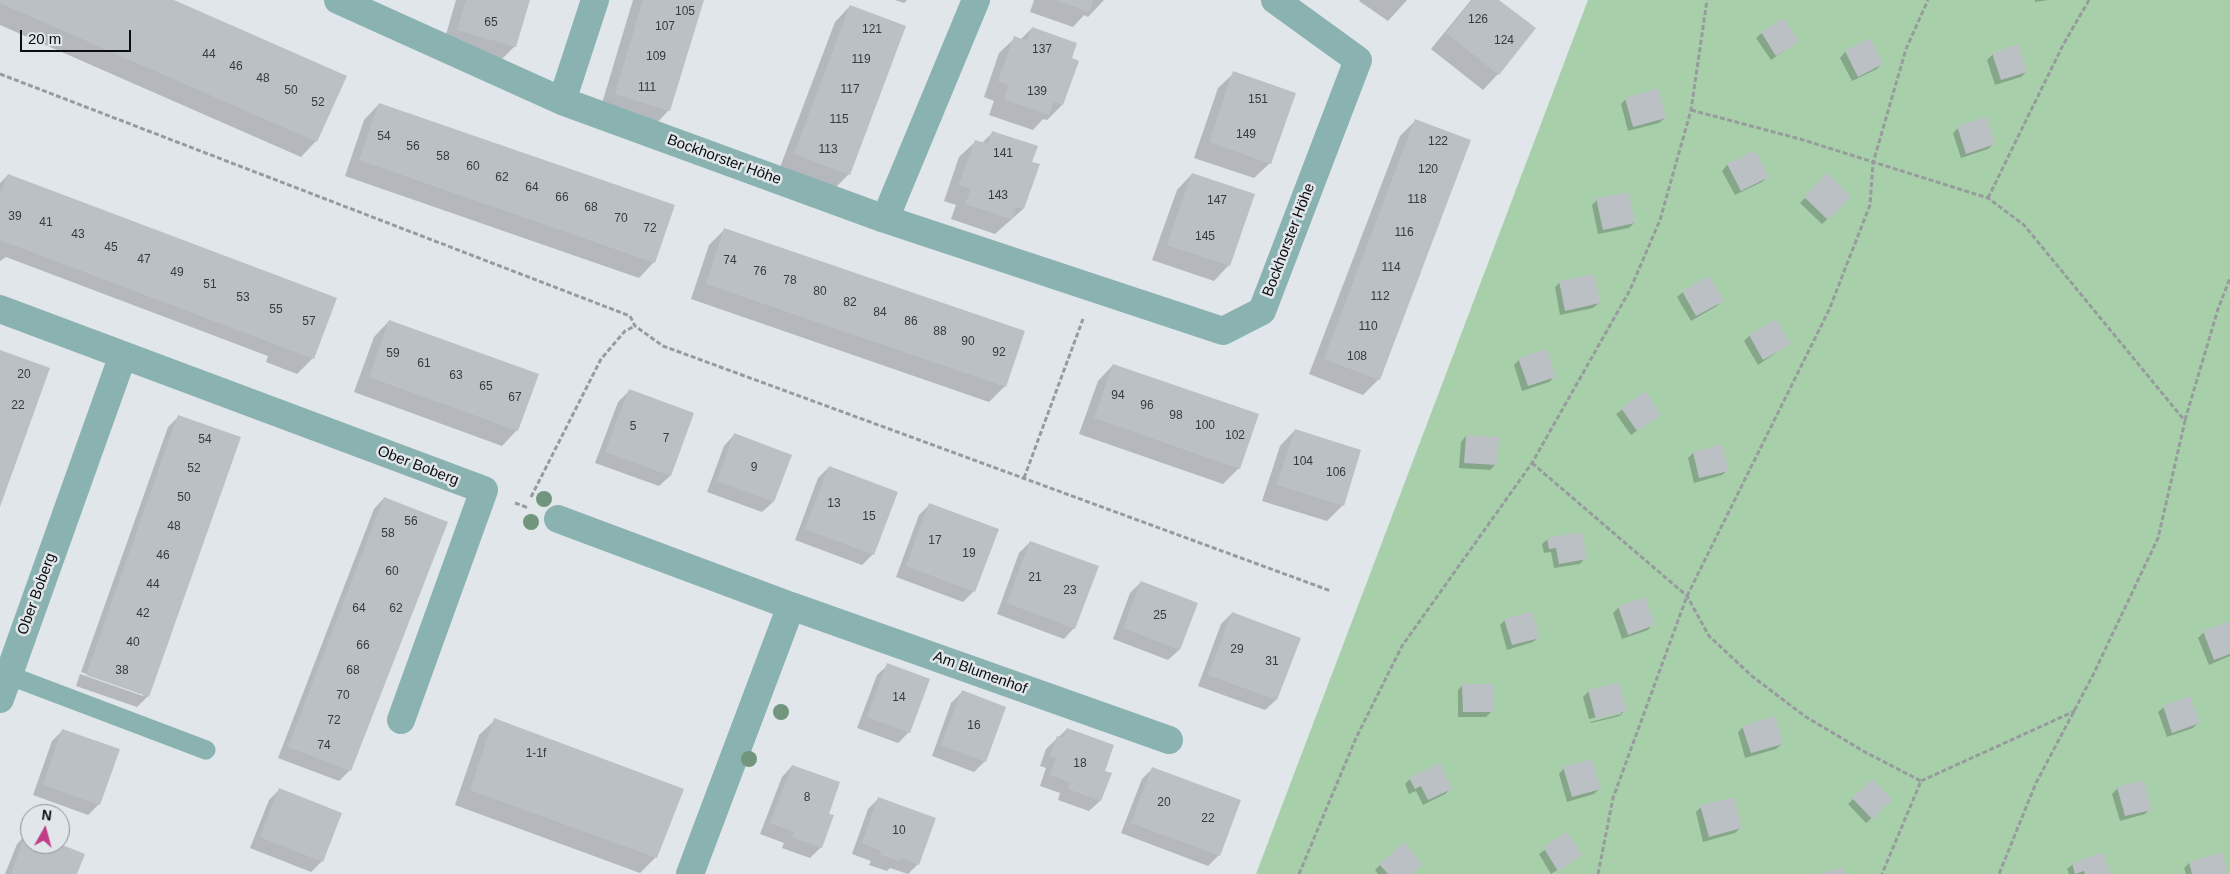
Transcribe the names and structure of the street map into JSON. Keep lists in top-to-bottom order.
{
  "streets": {
    "street": ["Bockhorster Höhe", "Ober Boberg", "Am Blumenhof"]
  },
  "house_numbers": [
    "105",
    "126",
    "65",
    "107",
    "121",
    "124",
    "137",
    "44",
    "109",
    "119",
    "46",
    "48",
    "111",
    "117",
    "50",
    "139",
    "151",
    "52",
    "115",
    "149",
    "54",
    "122",
    "56",
    "113",
    "141",
    "58",
    "60",
    "120",
    "62",
    "64",
    "143",
    "66",
    "118",
    "147",
    "68",
    "39",
    "70",
    "41",
    "72",
    "116",
    "43",
    "145",
    "45",
    "47",
    "74",
    "114",
    "76",
    "49",
    "78",
    "51",
    "80",
    "112",
    "53",
    "82",
    "55",
    "84",
    "57",
    "86",
    "110",
    "88",
    "90",
    "92",
    "59",
    "108",
    "61",
    "20",
    "63",
    "65",
    "94",
    "67",
    "22",
    "96",
    "98",
    "100",
    "5",
    "102",
    "7",
    "54",
    "104",
    "9",
    "52",
    "106",
    "50",
    "13",
    "15",
    "56",
    "48",
    "58",
    "17",
    "19",
    "46",
    "60",
    "21",
    "44",
    "23",
    "64",
    "62",
    "42",
    "25",
    "40",
    "66",
    "29",
    "31",
    "38",
    "68",
    "70",
    "14",
    "72",
    "16",
    "74",
    "1-1f",
    "18",
    "8",
    "20",
    "22",
    "10"
  ],
  "scale_bar": "20 m",
  "north": "top"
}
